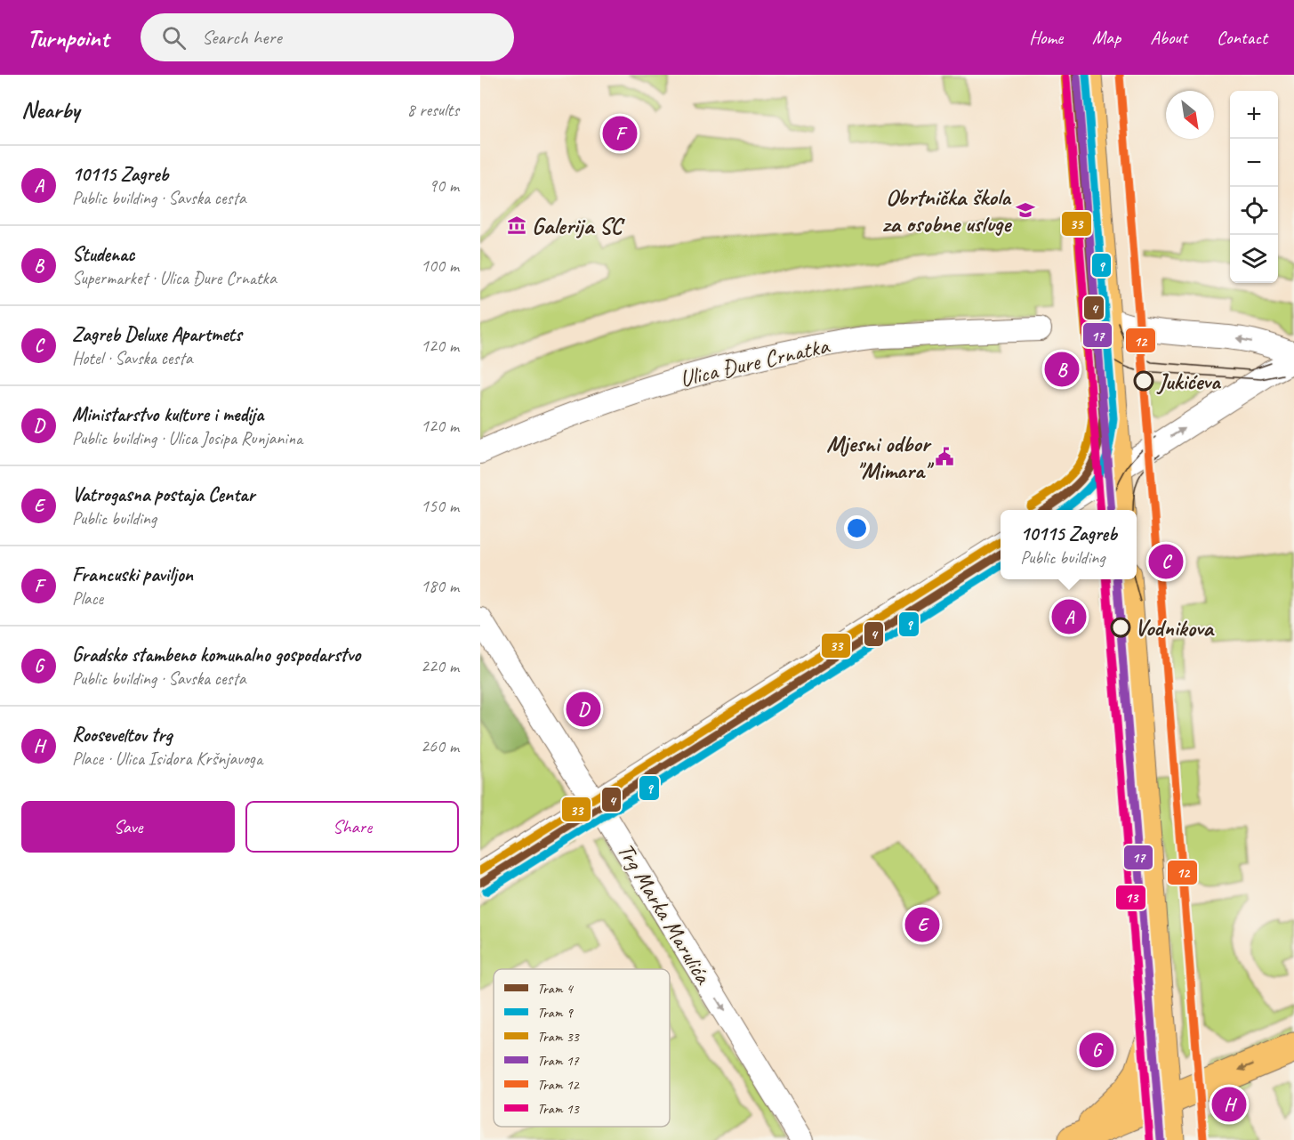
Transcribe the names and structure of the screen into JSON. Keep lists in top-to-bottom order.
{
  "streets": {
    "street": ["Ulica Đure Crnatka", "Trg Marka Marulića"]
  },
  "one_way": ["Trg Marka Marulića"],
  "places": {
    "school or university": ["Obrtnička škola za osobne usluge"],
    "museum": ["Galerija SC"],
    "other": ["Jukićeva", "Vodnikova"],
    "public building": ["Mjesni odbor \"Mimara\""]
  },
  "lines": [
    "tram line 4",
    "tram line 9",
    "tram line 12",
    "tram line 33",
    "tram line 17",
    "tram line 13"
  ],
  "legend": [
    "Tram 4",
    "Tram 9",
    "Tram 33",
    "Tram 17",
    "Tram 12",
    "Tram 13"
  ],
  "north": "bottom right",
  "page": {
    "header": "Turnpoint",
    "search": "Search here",
    "nav": [
      "Home",
      "Map",
      "About",
      "Contact"
    ],
    "heading": ["Nearby", "8 results"],
    "map_buttons": ["+", "−"],
    "pins": [
      "F",
      "B",
      "C",
      "A",
      "D",
      "E",
      "G",
      "H"
    ],
    "list": [
      {
        "mark": "A",
        "name": "10115 Zagreb",
        "note": "Public building · Savska cesta",
        "value": "90 m"
      },
      {
        "mark": "B",
        "name": "Studenac",
        "note": "Supermarket · Ulica Đure Crnatka",
        "value": "100 m"
      },
      {
        "mark": "C",
        "name": "Zagreb Deluxe Apartmets",
        "note": "Hotel · Savska cesta",
        "value": "120 m"
      },
      {
        "mark": "D",
        "name": "Ministarstvo kulture i medija",
        "note": "Public building · Ulica Josipa Runjanina",
        "value": "120 m"
      },
      {
        "mark": "E",
        "name": "Vatrogasna postaja Centar",
        "note": "Public building",
        "value": "150 m"
      },
      {
        "mark": "F",
        "name": "Francuski paviljon",
        "note": "Place",
        "value": "180 m"
      },
      {
        "mark": "G",
        "name": "Gradsko stambeno komunalno gospodarstvo",
        "note": "Public building · Savska cesta",
        "value": "220 m"
      },
      {
        "mark": "H",
        "name": "Rooseveltov trg",
        "note": "Place · Ulica Isidora Kršnjavoga",
        "value": "260 m"
      }
    ],
    "popup": ["10115 Zagreb", "Public building"],
    "buttons": ["Save", "Share"]
  }
}
